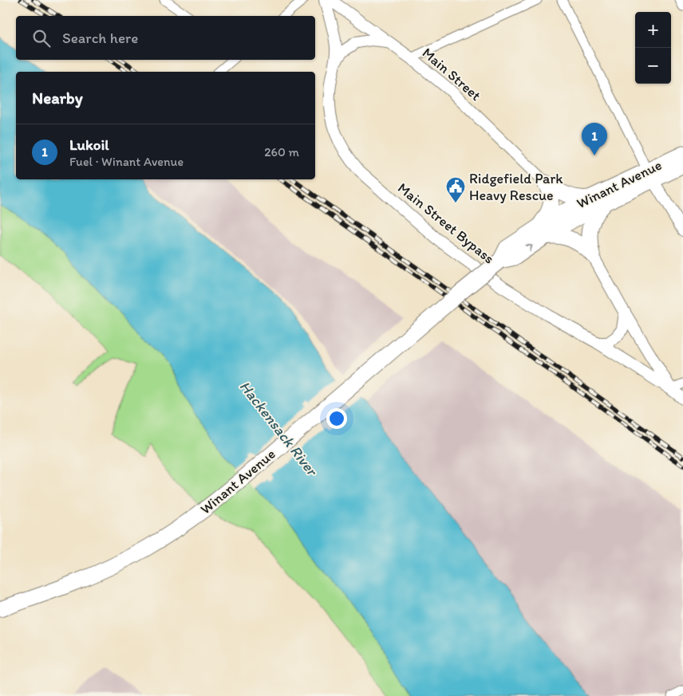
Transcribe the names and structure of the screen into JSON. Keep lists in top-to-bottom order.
{
  "streets": {
    "highway": ["Winant Avenue"],
    "street": ["Main Street", "Main Street Bypass"]
  },
  "water": ["Hackensack River"],
  "places": {
    "public building": ["Ridgefield Park Heavy Rescue"]
  },
  "page": {
    "map_buttons": ["+", "−"],
    "search": "Search here",
    "heading": "Nearby",
    "pins": "1",
    "list": [
      {
        "mark": "1",
        "name": "Lukoil",
        "note": "Fuel · Winant Avenue",
        "value": "260 m"
      }
    ]
  }
}
